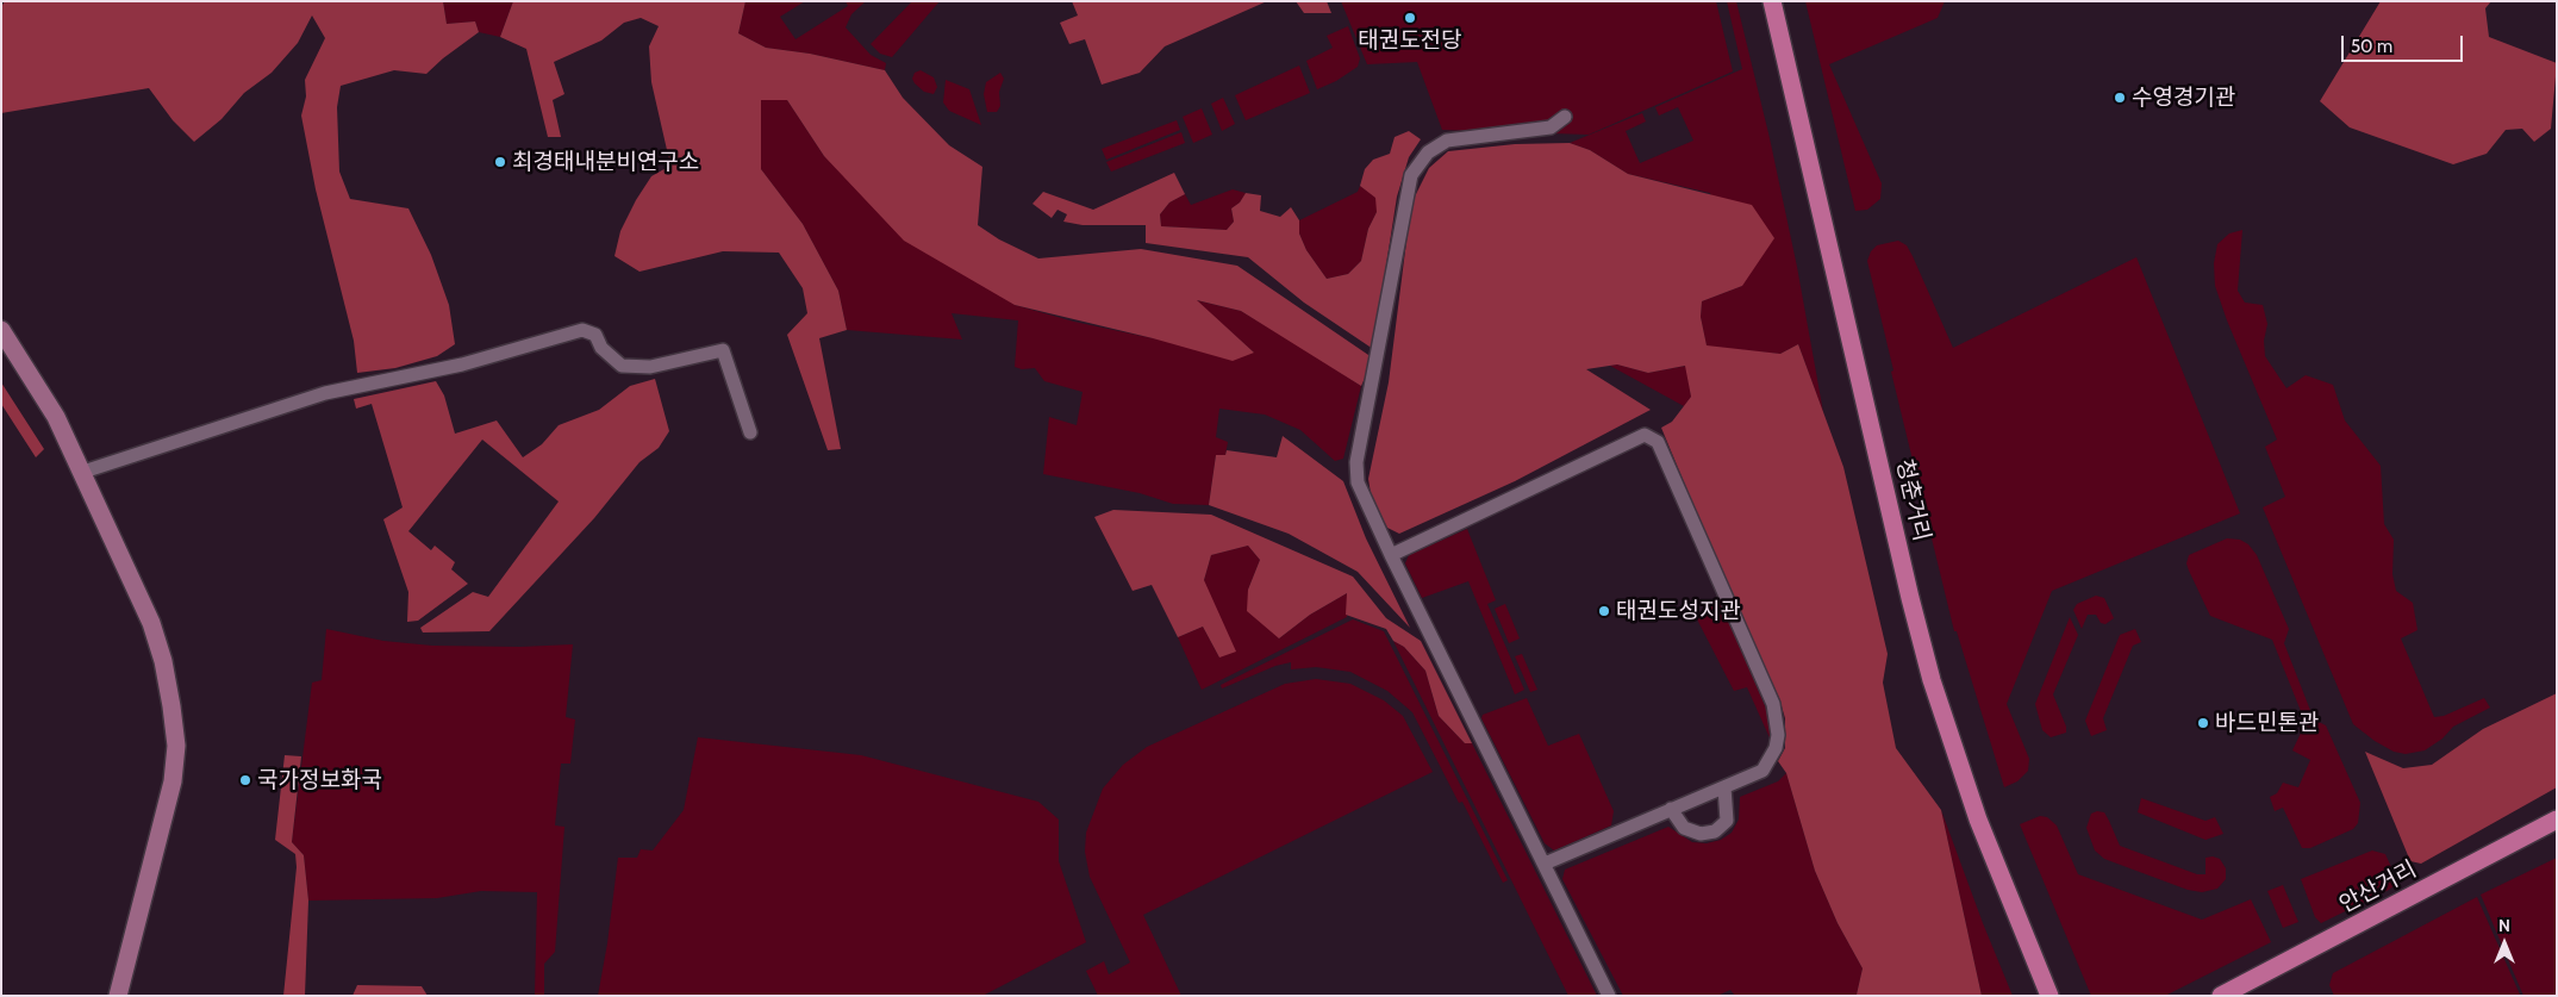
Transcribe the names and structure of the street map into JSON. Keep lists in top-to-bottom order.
{
  "streets": {
    "main road": ["청춘거리", "안산거리"]
  },
  "places": [
    "태권도전당",
    "수영경기관",
    "최경태내분비연구소",
    "태권도성지관",
    "바드민톤관",
    "국가정보화국"
  ],
  "scale_bar": "50 m",
  "north": "top"
}
